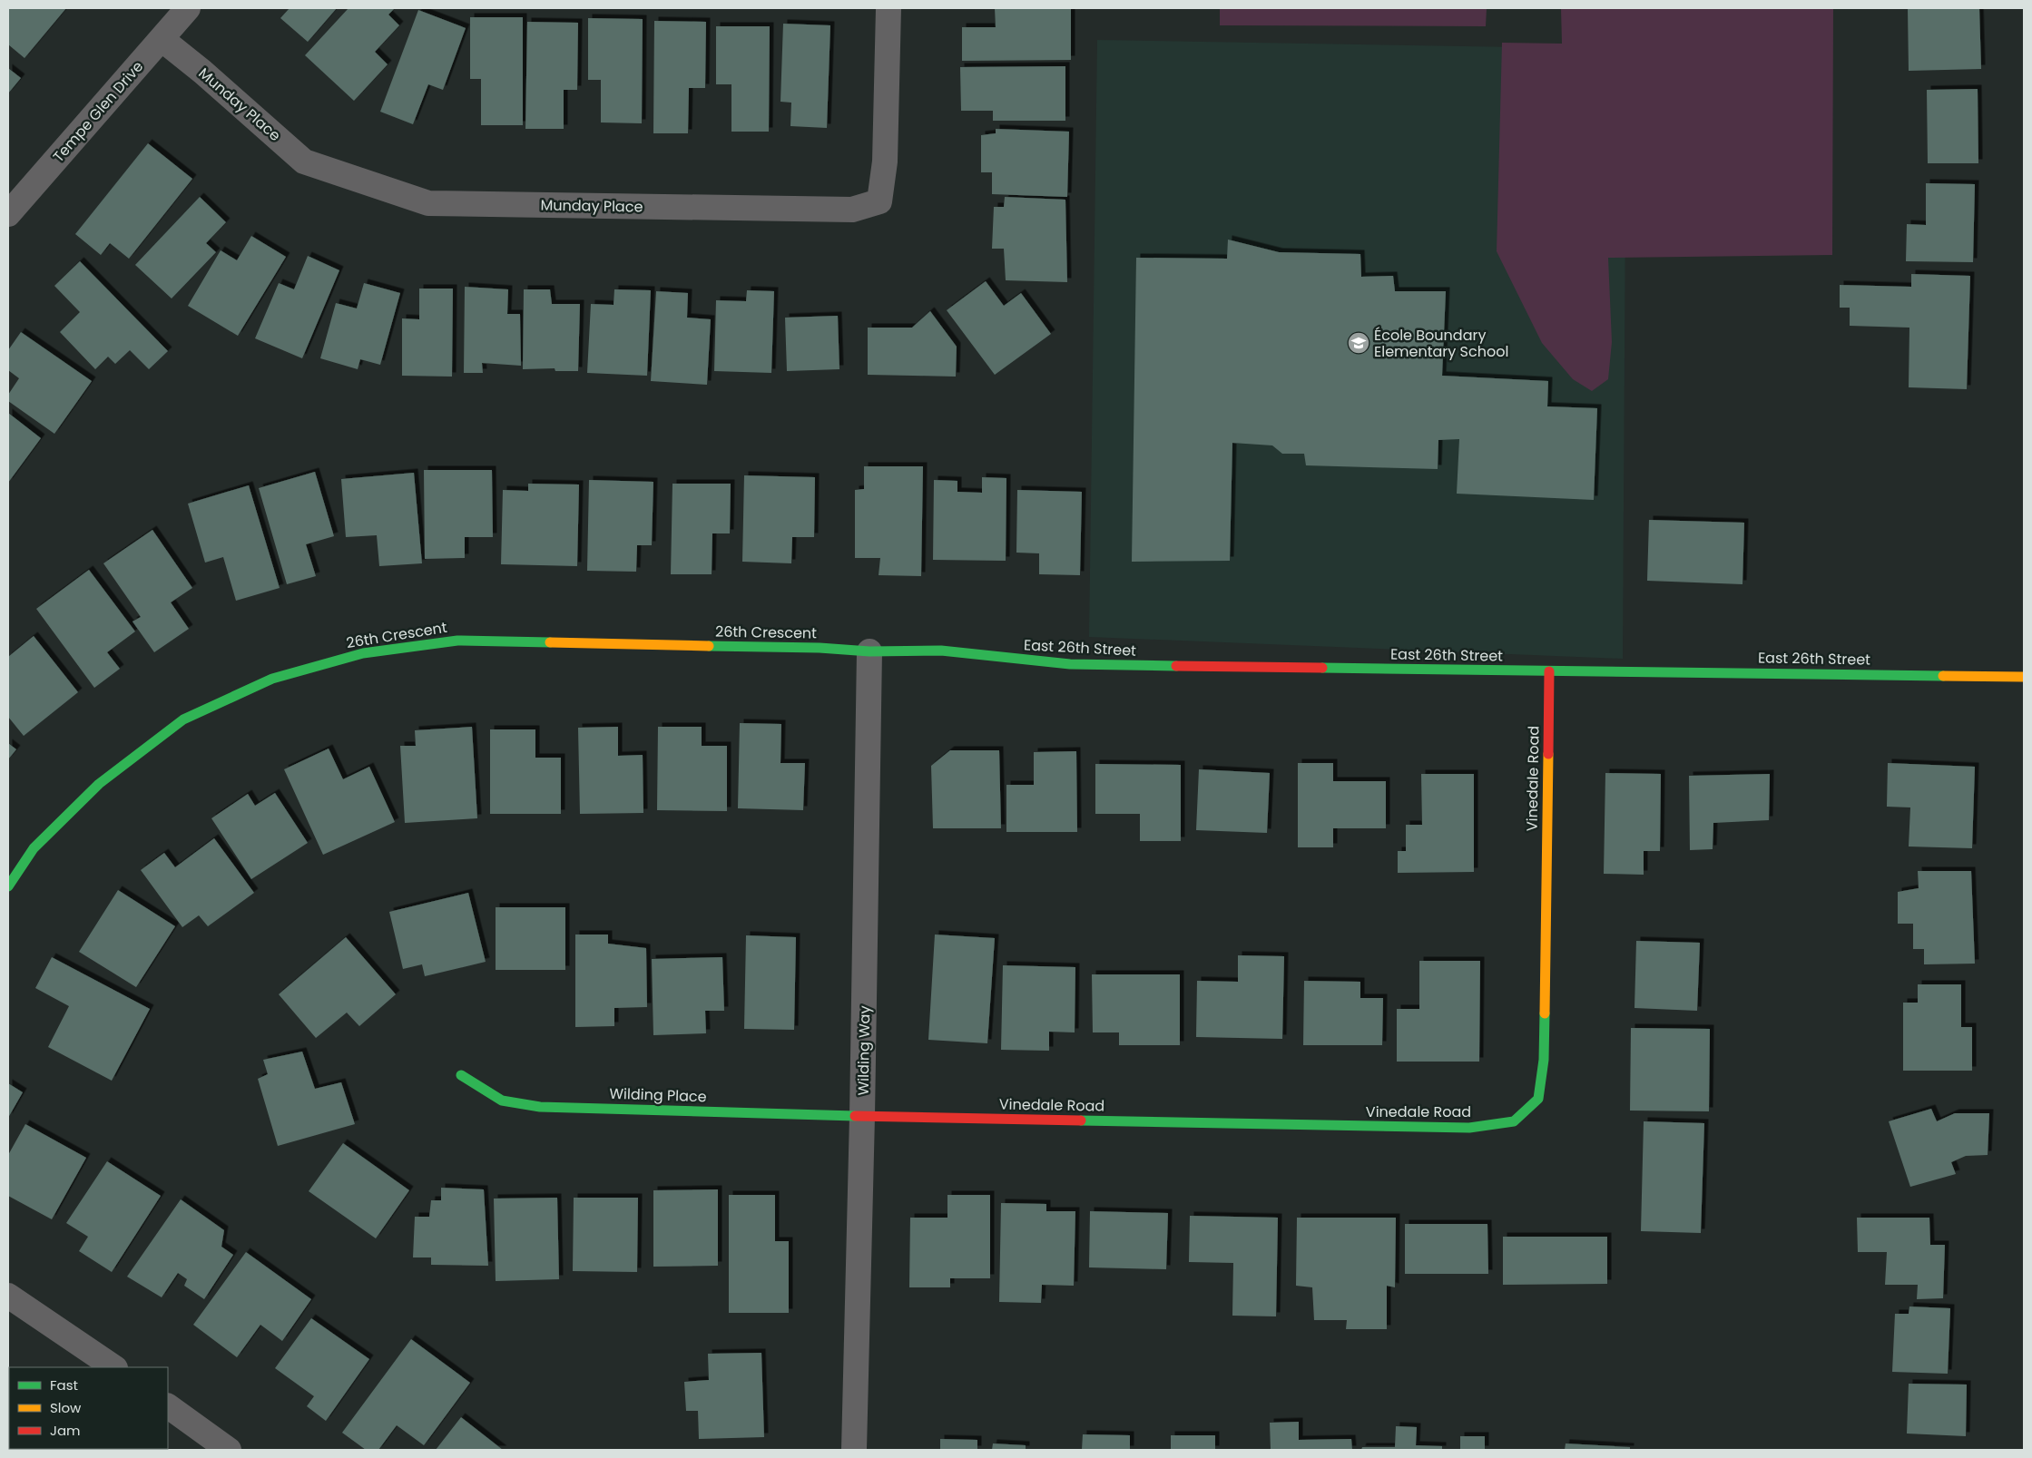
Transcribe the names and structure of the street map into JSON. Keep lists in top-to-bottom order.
{
  "streets": {
    "street": [
      "Munday Place",
      "Tempe Glen Drive",
      "26th Crescent",
      "East 26th Street",
      "Vinedale Road",
      "Wilding Way",
      "Wilding Place"
    ]
  },
  "crossings": [
    ["Munday Place", "Tempe Glen Drive"],
    ["26th Crescent", "East 26th Street"],
    ["26th Crescent", "Wilding Way"],
    ["East 26th Street", "Vinedale Road"],
    ["East 26th Street", "Wilding Way"],
    ["Vinedale Road", "Wilding Way"],
    ["Vinedale Road", "Wilding Place"],
    ["Wilding Way", "Wilding Place"]
  ],
  "places": {
    "school or university": ["École Boundary Elementary School"]
  },
  "legend": ["Fast", "Slow", "Jam"]
}
